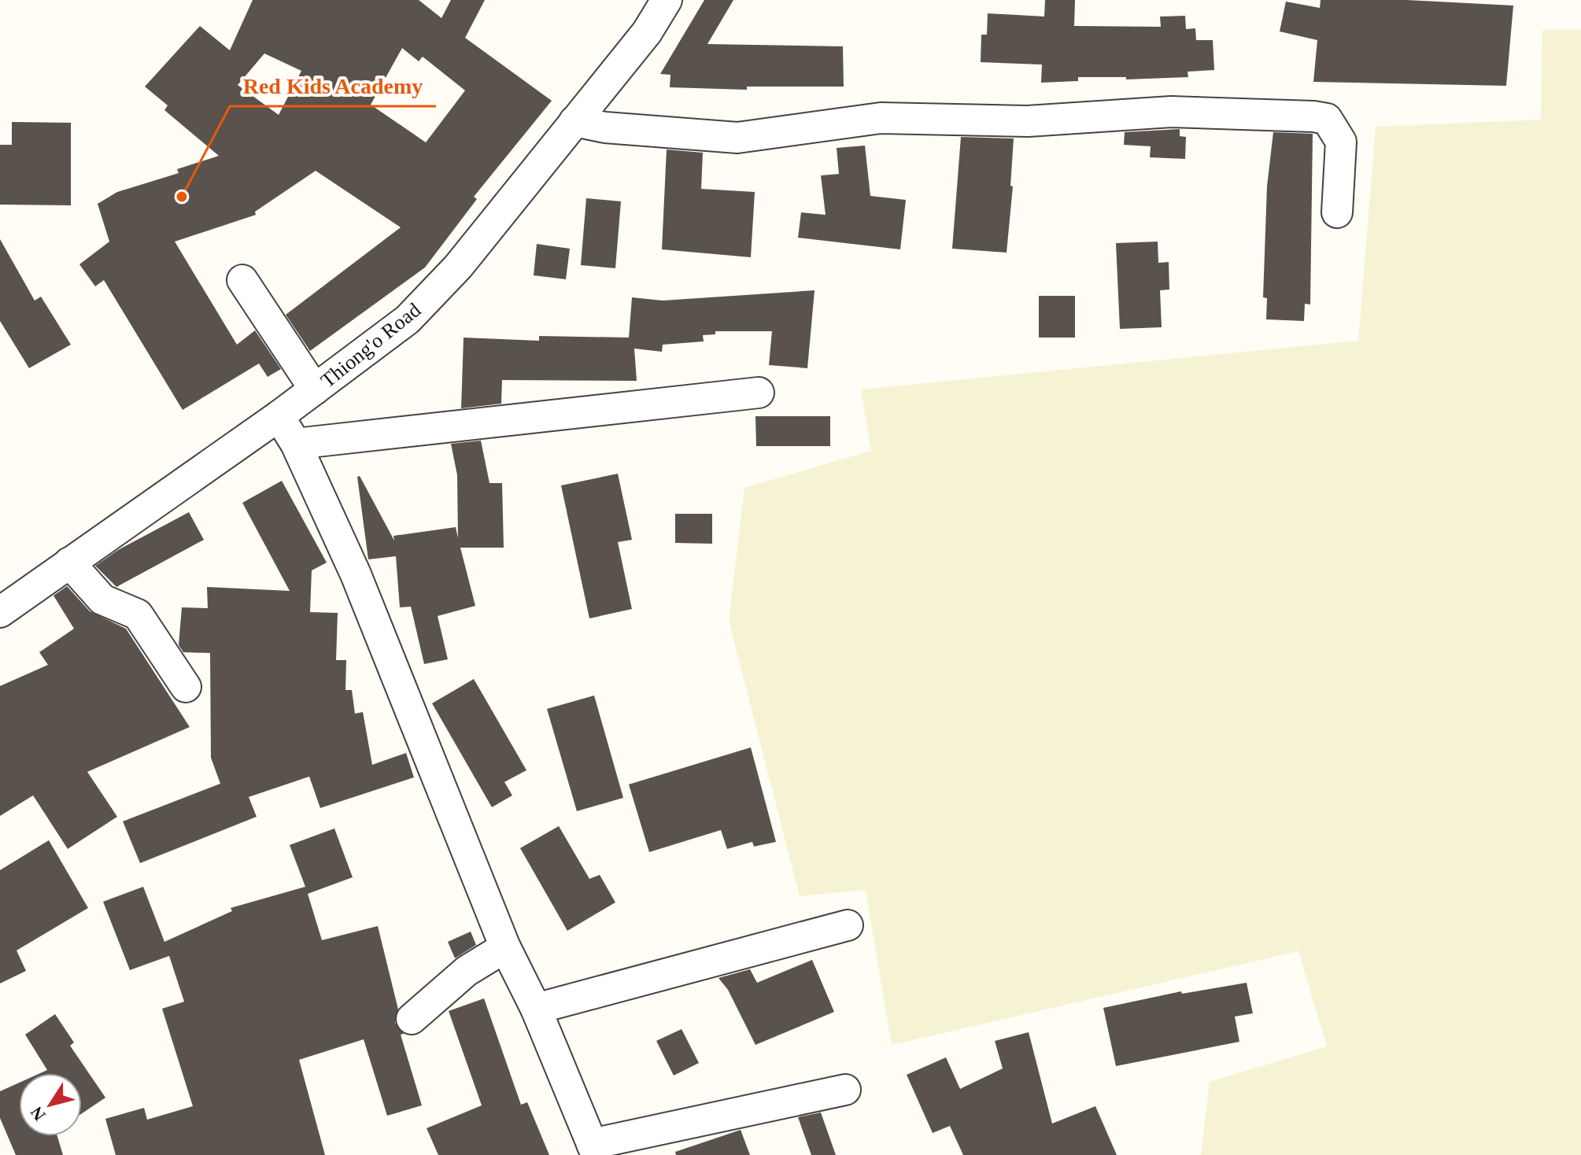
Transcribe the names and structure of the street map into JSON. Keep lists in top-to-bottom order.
{
  "streets": {
    "street": ["Thiong'o Road"]
  },
  "places": ["Red Kids Academy"],
  "north": "bottom left"
}
